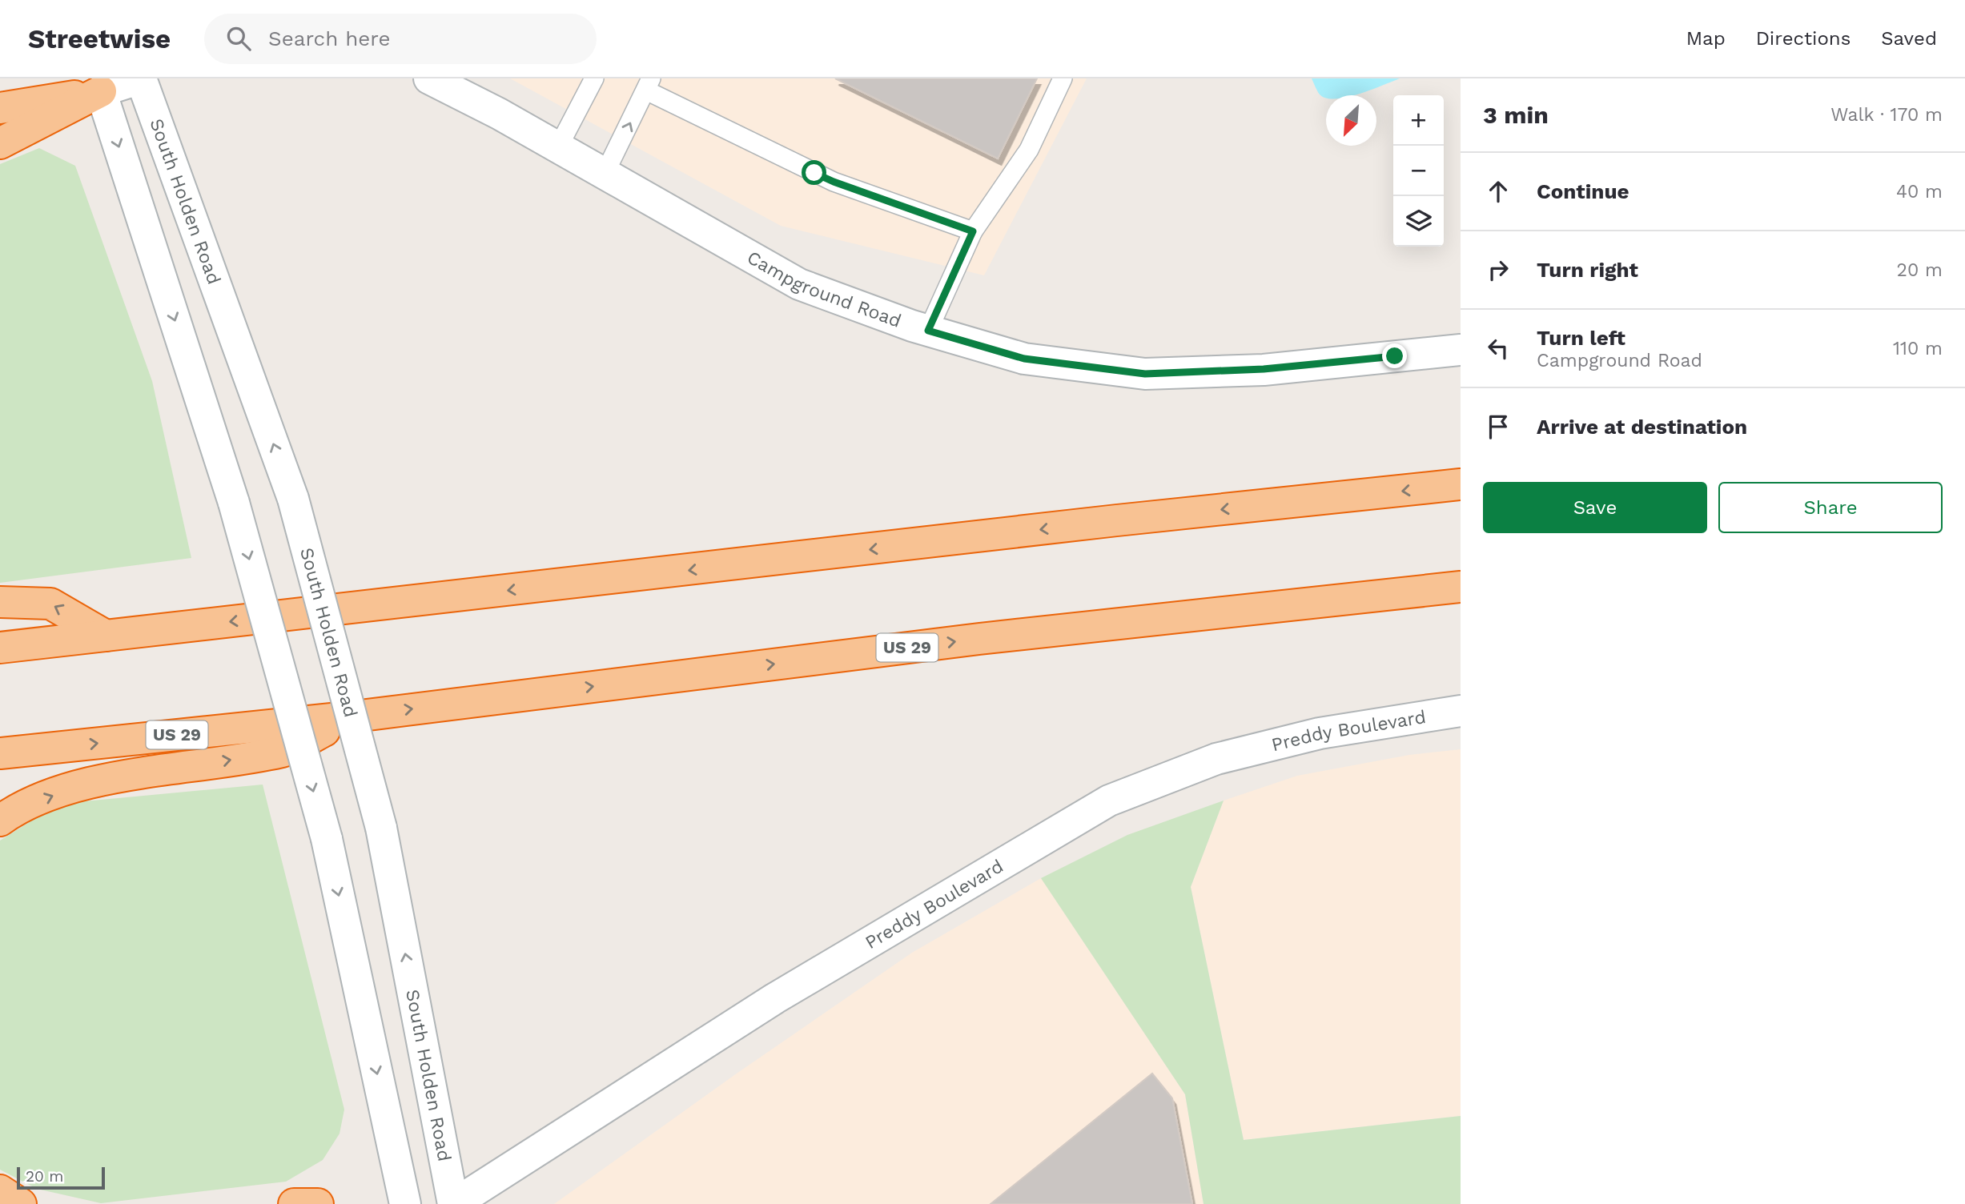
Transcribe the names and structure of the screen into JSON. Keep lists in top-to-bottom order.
{
  "streets": {
    "highway": ["US 29"],
    "main road": ["South Holden Road", "Campground Road", "Preddy Boulevard"]
  },
  "crossings": [
    ["South Holden Road", "Preddy Boulevard"]
  ],
  "scale_bar": "20 m",
  "north": "bottom left",
  "page": {
    "header": "Streetwise",
    "search": "Search here",
    "nav": ["Map", "Directions", "Saved"],
    "heading": ["3 min", "Walk · 170 m"],
    "map_buttons": ["+", "−"],
    "list": [
      ["Continue", "40 m"],
      ["Turn right", "20 m"],
      ["Turn left", "Campground Road", "110 m"],
      "Arrive at destination"
    ],
    "buttons": ["Save", "Share"],
    "scale": "20 m"
  }
}
